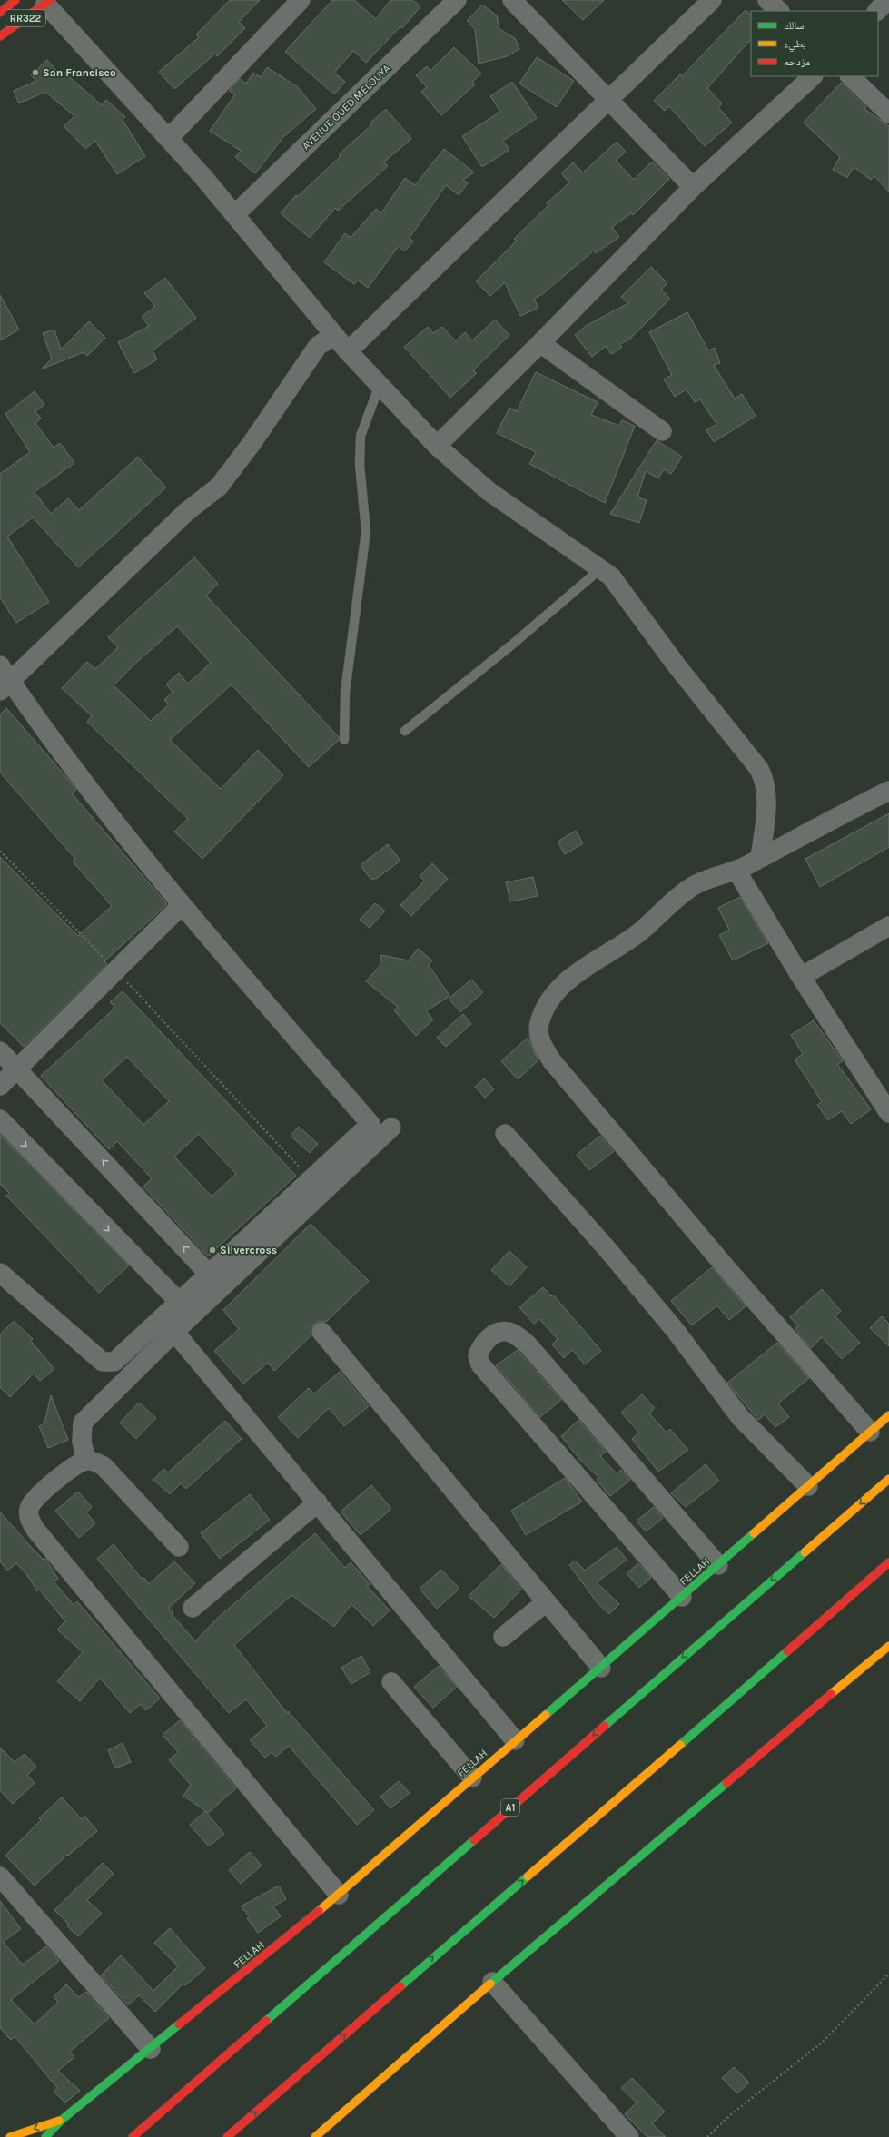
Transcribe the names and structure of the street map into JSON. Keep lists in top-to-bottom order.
{
  "streets": {
    "main road": ["RR322", "FELLAH", "A1"],
    "street": ["AVENUE OUED MELOUYA"]
  },
  "places": ["San Francisco", "Silvercross"],
  "legend": ["سالك", "بطيء", "مزدحم"]
}
